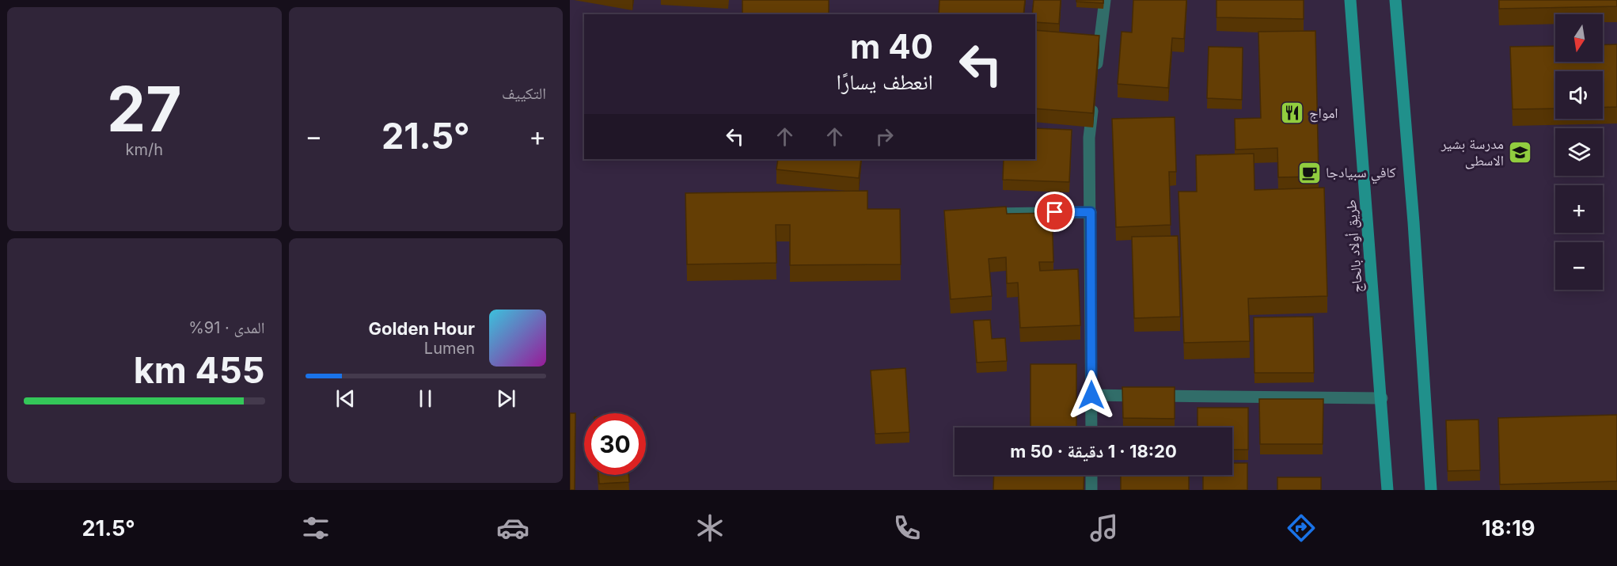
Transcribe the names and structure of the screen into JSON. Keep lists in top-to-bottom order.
{
  "streets": {
    "main road": ["طريق أولاد بالحاج"]
  },
  "places": {
    "restaurant": ["امواج"],
    "school or university": ["مدرسة بشير الاسطى"],
    "cafe": ["كافي سبيادجا"]
  },
  "north": "bottom",
  "page": {
    "tile": [
      "التكييف",
      ["27", "km/h"],
      ["المدى · 91%", "455 km"]
    ],
    "map_buttons": ["+", "−"],
    "turn": ["40 m", "انعطف يسارًا"],
    "heat": ["−", "21.5°", "+"],
    "song": ["Golden Hour", "Lumen"],
    "limit": "30",
    "trip": "18:20 · 1 دقيقة · 50 m",
    "tabs": ["18:19", "21.5°"]
  }
}
